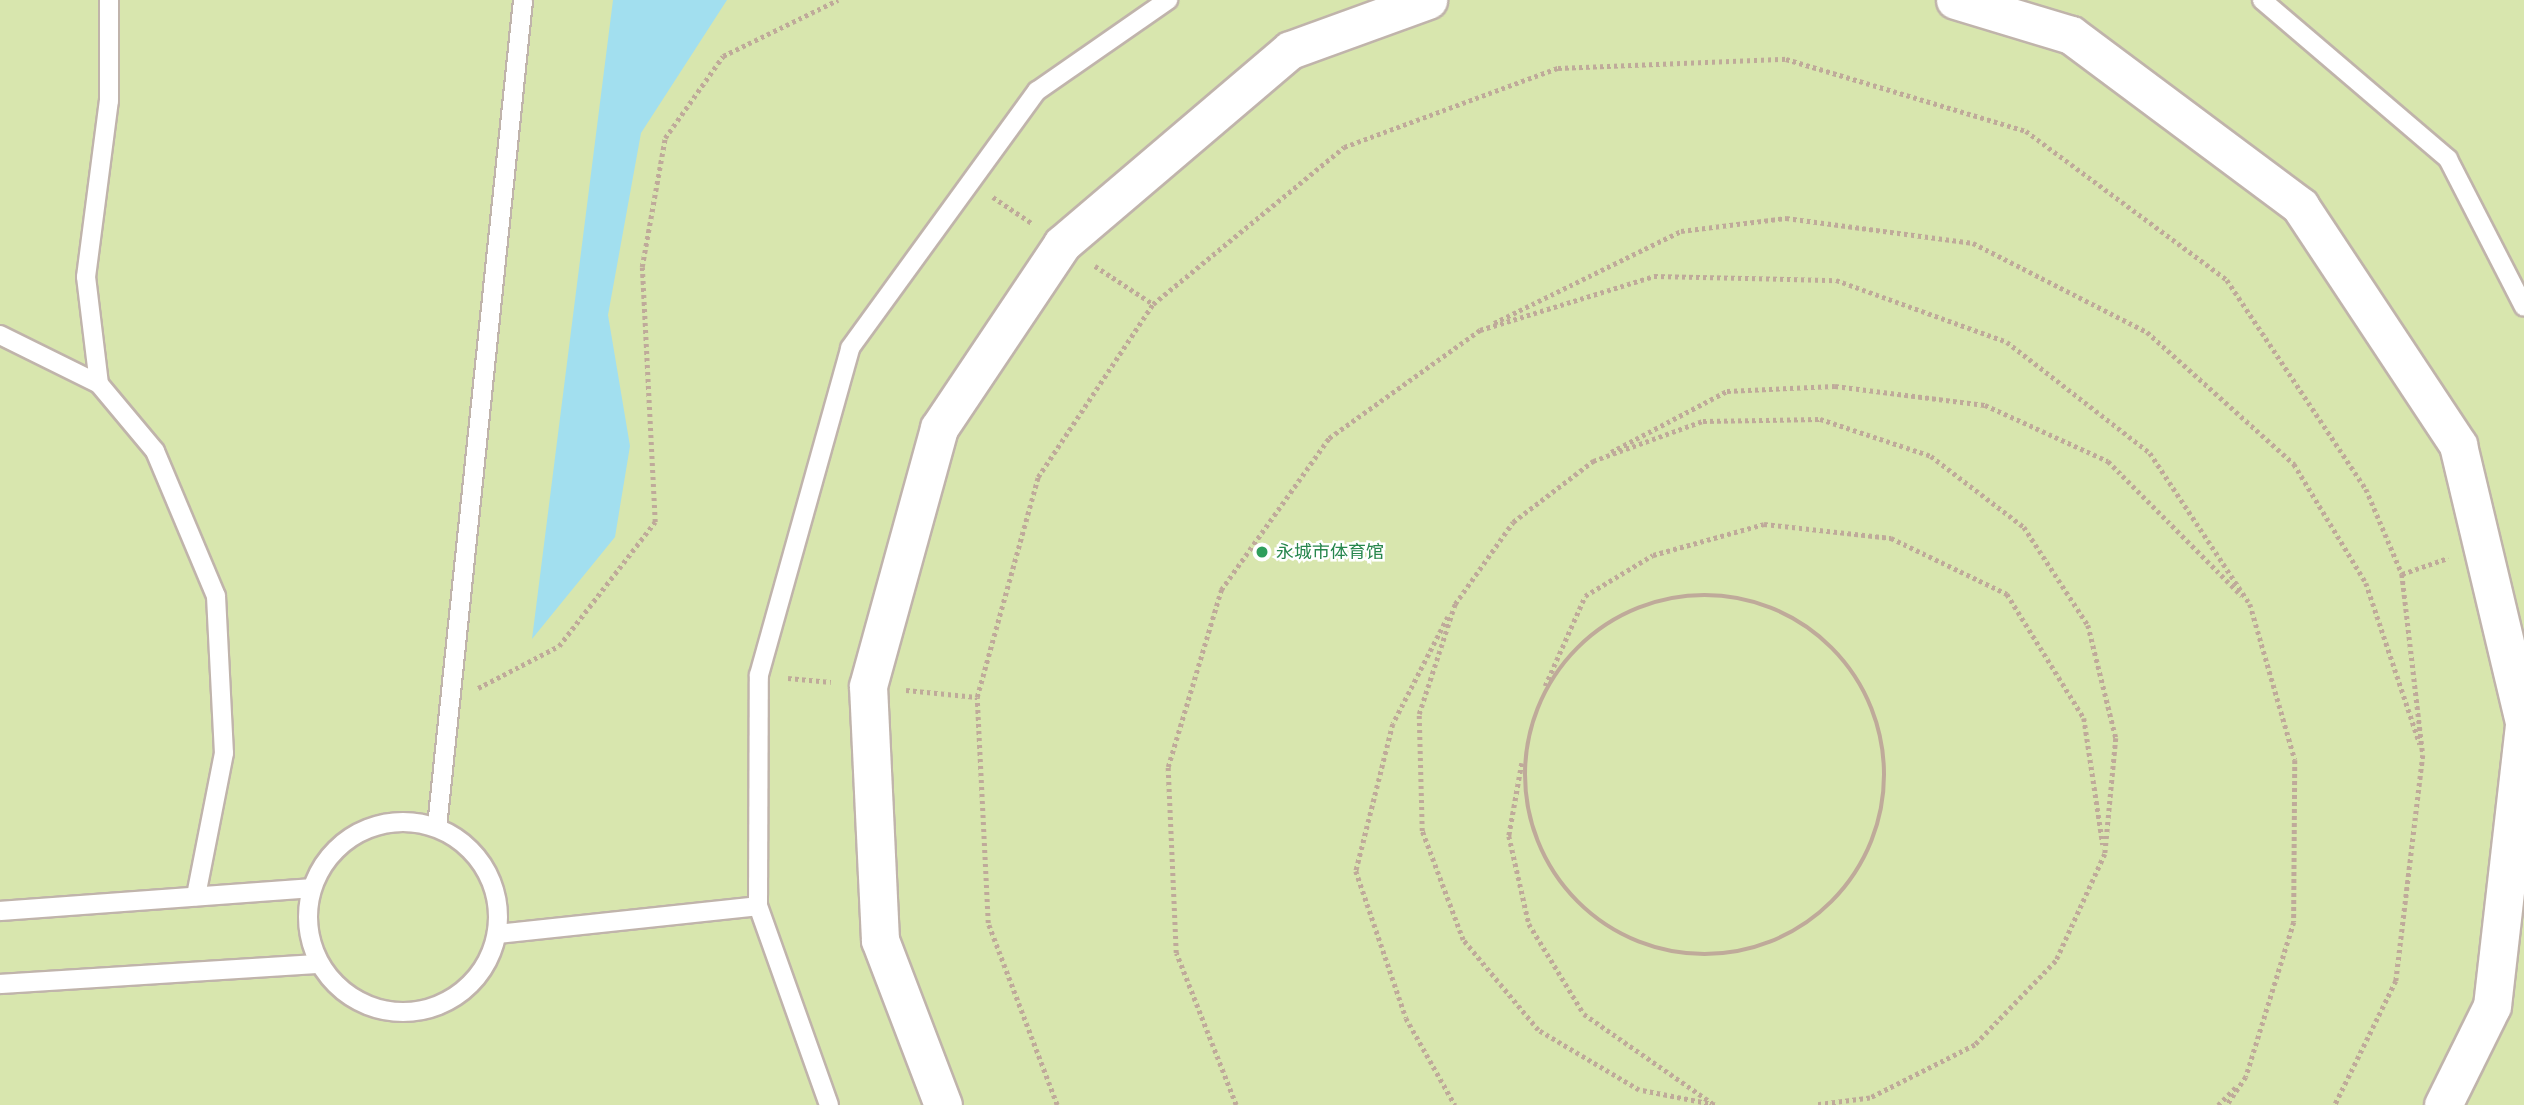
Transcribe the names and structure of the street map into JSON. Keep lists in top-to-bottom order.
{
  "places": ["永城市体育馆"]
}
